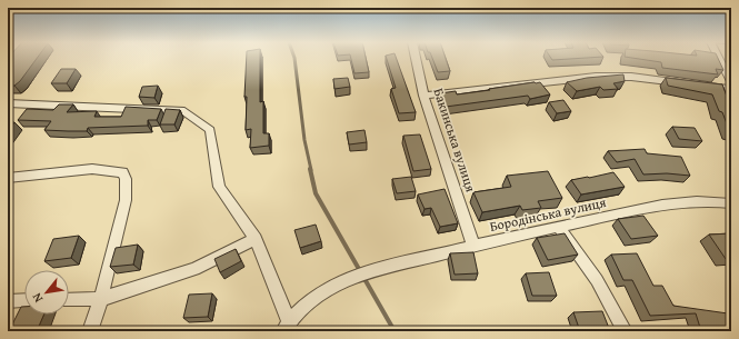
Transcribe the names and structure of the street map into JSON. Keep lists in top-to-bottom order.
{
  "streets": {
    "street": ["Бакинська вулиця", "Бородінська вулиця"]
  },
  "crossings": [
    ["Бакинська вулиця", "Бородінська вулиця"]
  ],
  "north": "bottom left"
}
